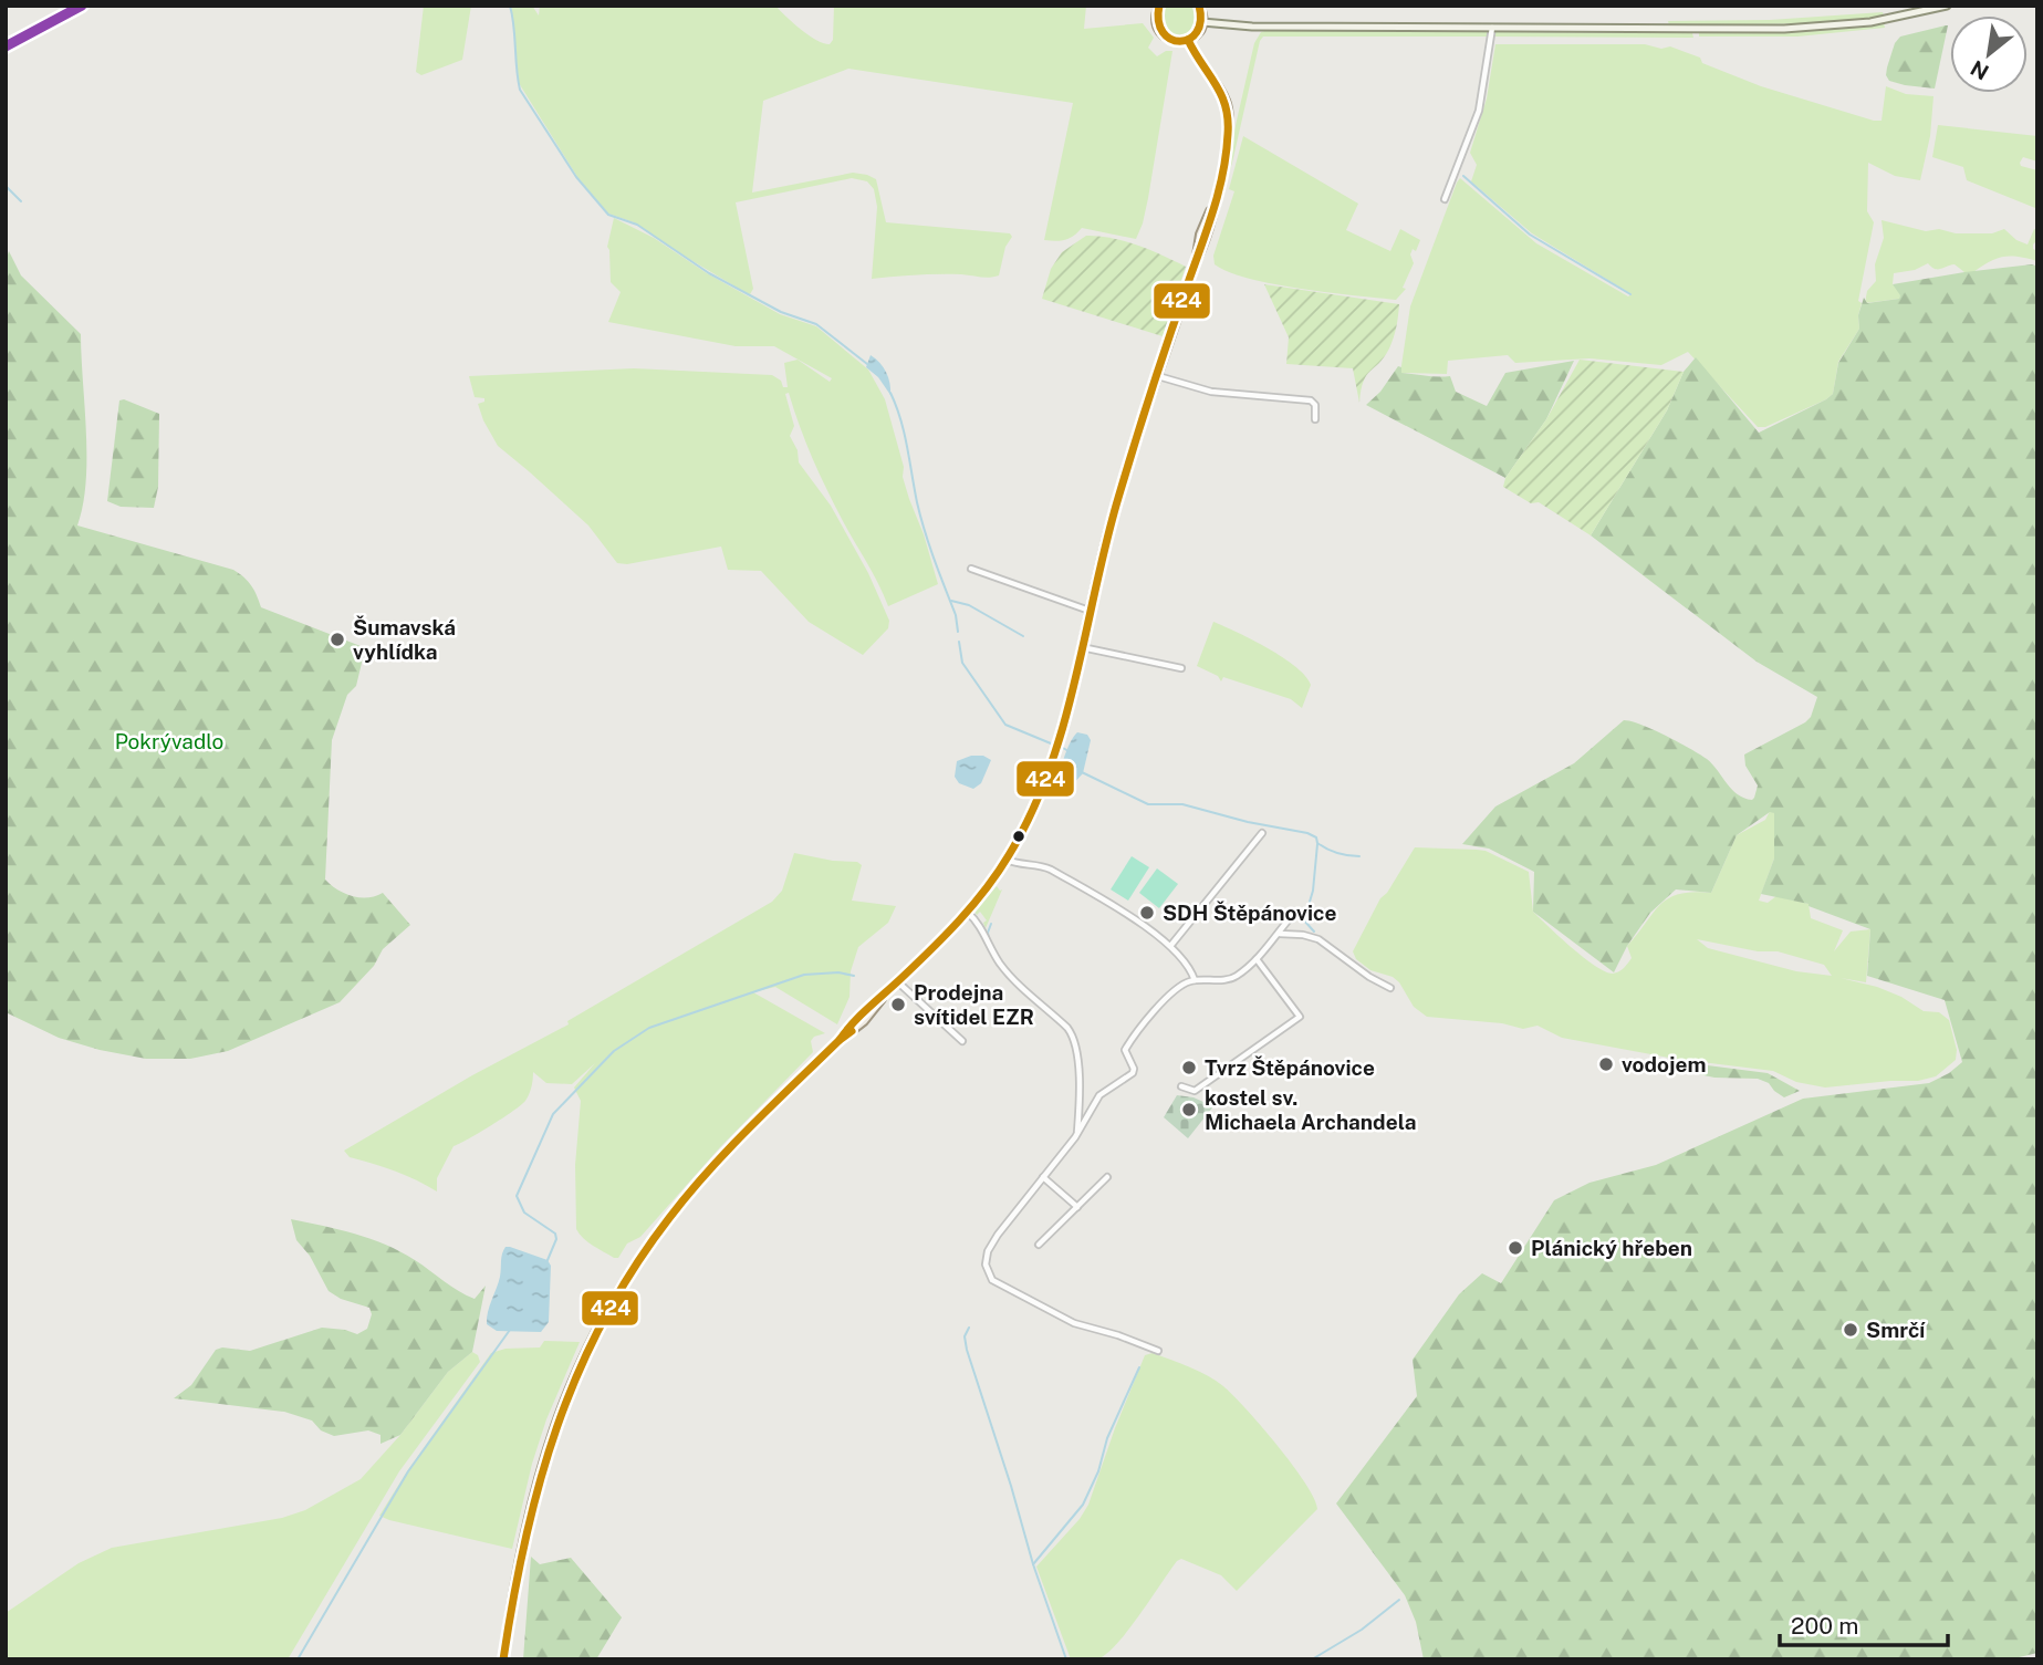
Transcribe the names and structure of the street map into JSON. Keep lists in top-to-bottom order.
{
  "parks": ["Pokrývadlo"],
  "places": [
    "Šumavská vyhlídka",
    "SDH Štěpánovice",
    "Prodejna svítidel EZR",
    "vodojem",
    "Tvrz Štěpánovice",
    "kostel sv. Michaela Archandela",
    "Plánický hřeben",
    "Smrčí"
  ],
  "lines": ["transit line 424"],
  "scale_bar": "200 m",
  "north": "bottom left"
}
